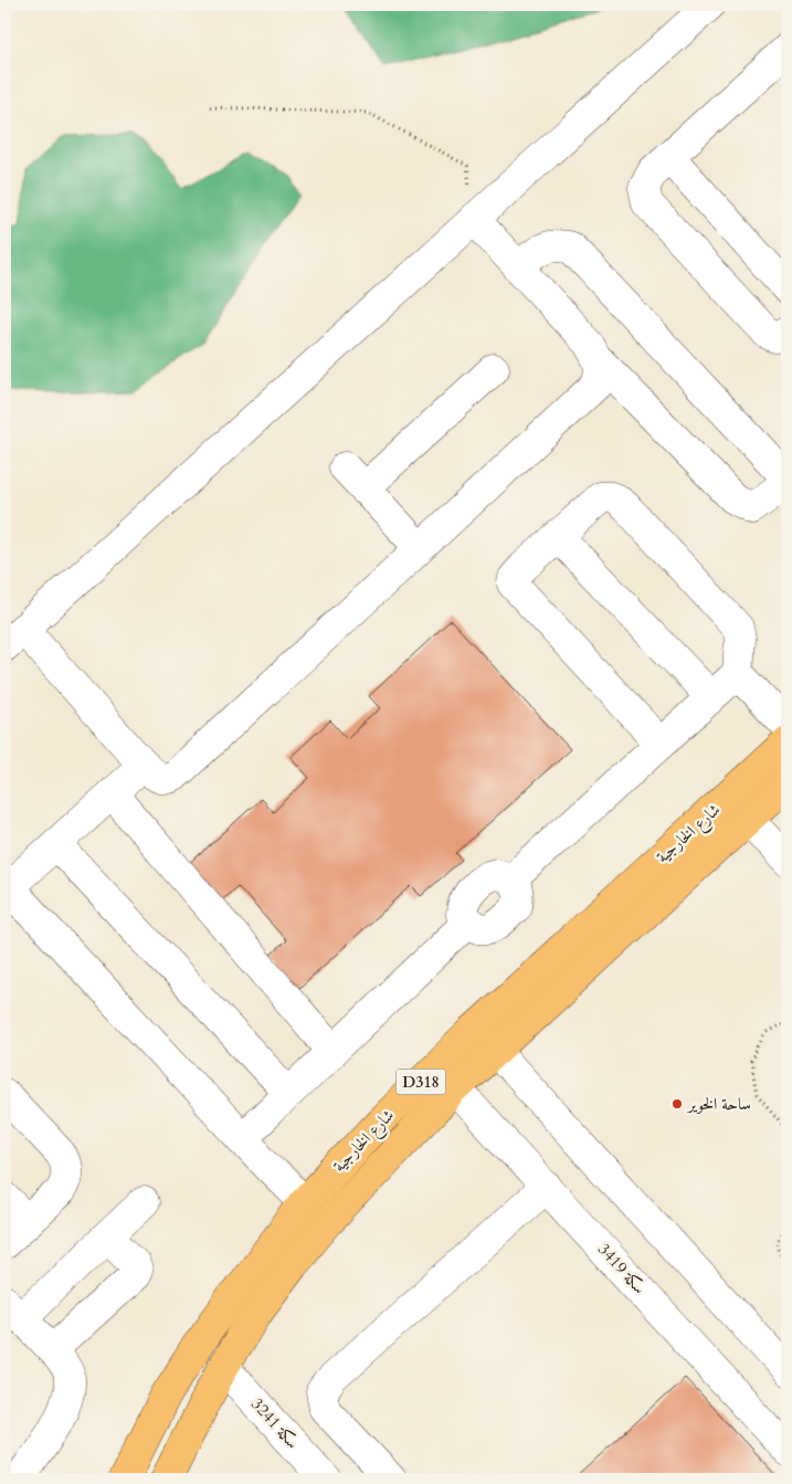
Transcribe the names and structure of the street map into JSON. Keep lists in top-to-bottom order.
{
  "streets": {
    "main road": ["شارع الخارجية", "D318"],
    "street": ["سكة 3419", "سكة 3241"]
  },
  "crossings": [
    ["شارع الخارجية", "سكة 3419"],
    ["شارع الخارجية", "سكة 3241"]
  ],
  "places": ["ساحة الخوير"]
}
